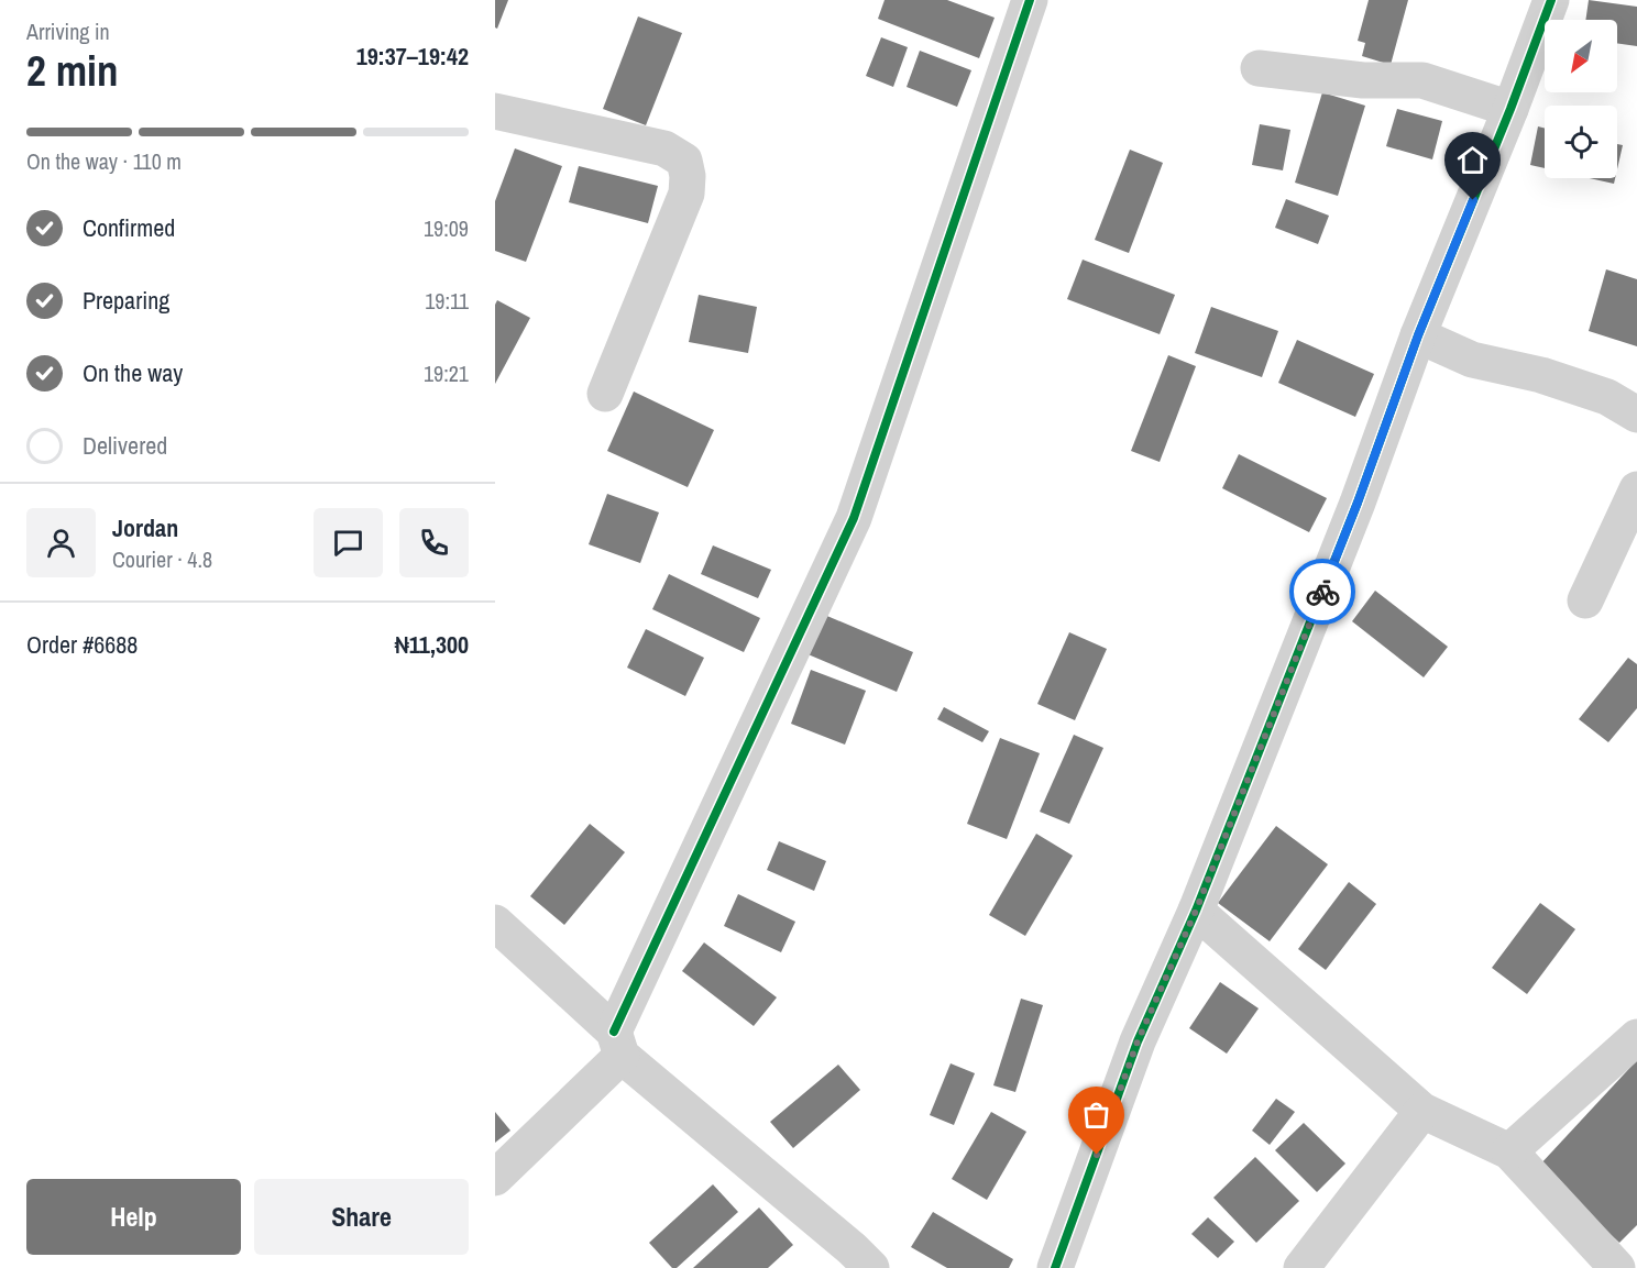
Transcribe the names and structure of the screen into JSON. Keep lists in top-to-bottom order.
{
  "north": "bottom left",
  "page": {
    "heading": ["2 min", "Arriving in", "19:37–19:42"],
    "panel": [
      "Jordan",
      "Courier · 4.8",
      "Order #6688",
      "₦11,300"
    ],
    "bar": "On the way · 110 m",
    "list": [
      ["Confirmed", "19:09"],
      ["Preparing", "19:11"],
      ["On the way", "19:21"],
      "Delivered"
    ],
    "buttons": ["Help", "Share"]
  }
}
